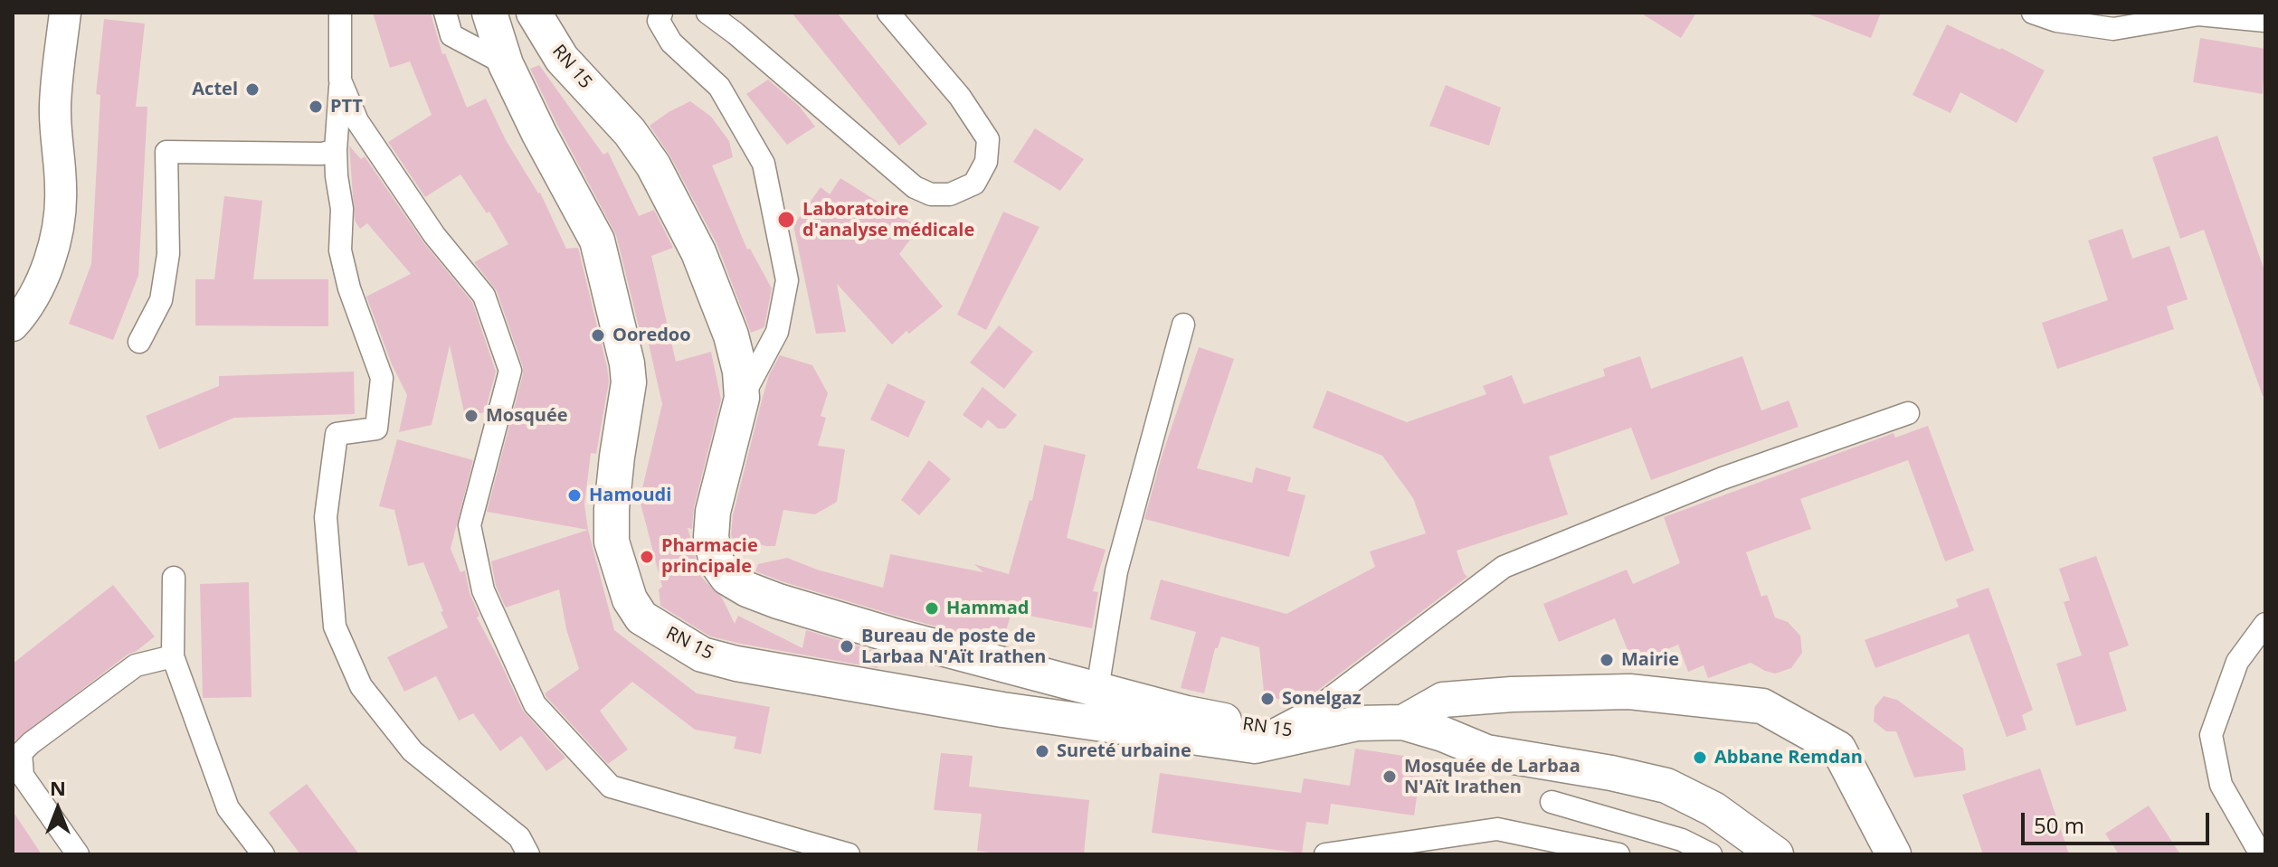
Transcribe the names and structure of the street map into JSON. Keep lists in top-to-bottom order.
{
  "streets": {
    "main road": ["RN 15"]
  },
  "places": [
    "Actel",
    "PTT",
    "Laboratoire d'analyse médicale",
    "Ooredoo",
    "Mosquée",
    "Hamoudi",
    "Pharmacie principale",
    "Hammad",
    "Bureau de poste de Larbaa N'Aït Irathen",
    "Mairie",
    "Sonelgaz",
    "Sureté urbaine",
    "Abbane Remdan",
    "Mosquée de Larbaa N'Aït Irathen"
  ],
  "scale_bar": "50 m",
  "north": "top"
}
